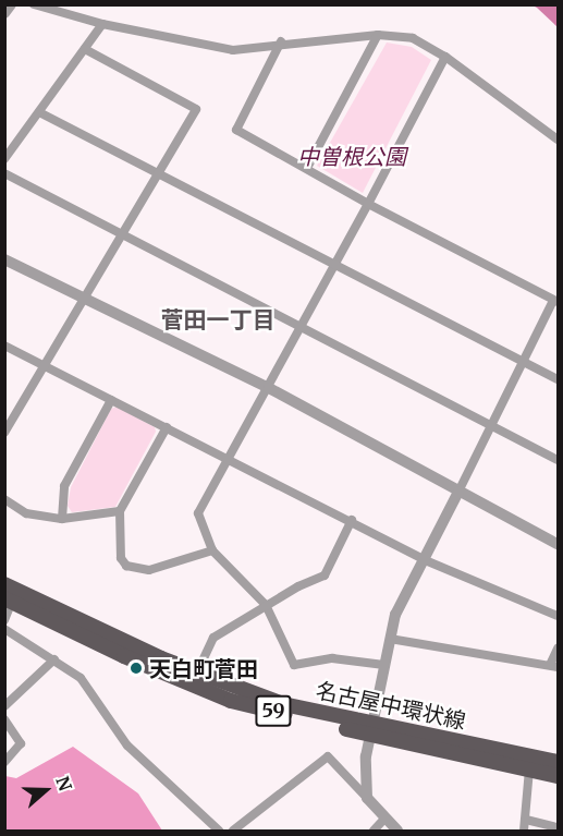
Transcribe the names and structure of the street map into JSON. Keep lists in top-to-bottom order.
{
  "streets": {
    "main road": ["名古屋中環状線", "59"]
  },
  "districts": ["菅田一丁目"],
  "parks": ["中曽根公園"],
  "places": ["天白町菅田"],
  "north": "right"
}
